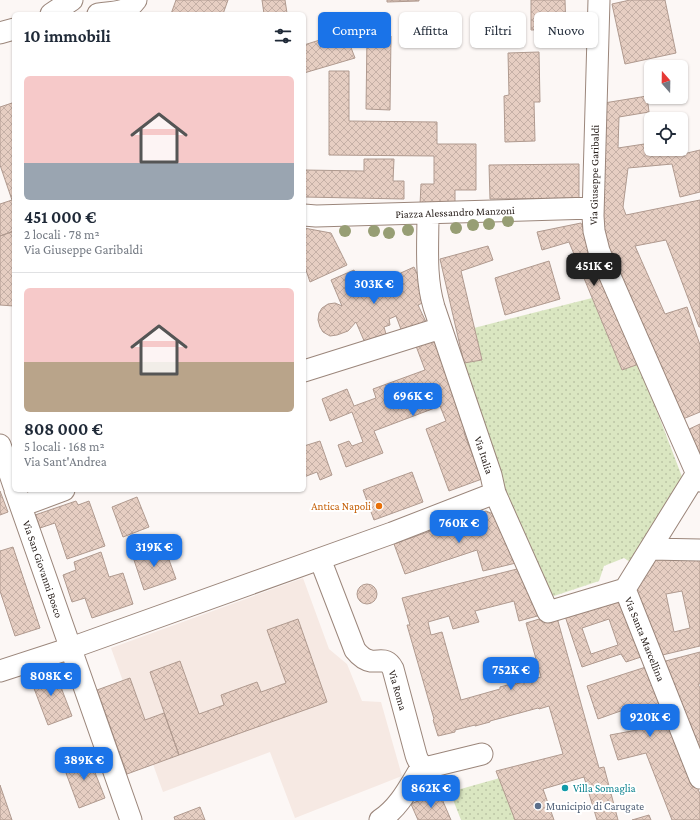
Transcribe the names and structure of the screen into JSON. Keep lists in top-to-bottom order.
{
  "streets": {
    "street": [
      "Via Giuseppe Garibaldi",
      "Piazza Alessandro Manzoni",
      "Via Italia",
      "Via San Giovanni Bosco",
      "Via Santa Marcellina",
      "Via Roma"
    ]
  },
  "crossings": [
    ["Via Giuseppe Garibaldi", "Piazza Alessandro Manzoni"],
    ["Piazza Alessandro Manzoni", "Via Italia"],
    ["Via Italia", "Via Santa Marcellina"]
  ],
  "places": ["Antica Napoli", "Villa Somaglia", "Municipio di Carugate"],
  "north": "top",
  "page": {
    "chip": [
      "Compra",
      "Affitta",
      "Filtri",
      "Nuovo"
    ],
    "heading": "10 immobili",
    "list": [
      {
        "name": "451 000 €",
        "note": "2 locali · 78 m² · Via Giuseppe Garibaldi"
      },
      {
        "name": "808 000 €",
        "note": "5 locali · 168 m² · Via Sant'Andrea"
      }
    ],
    "price": [
      "451K €",
      "303K €",
      "696K €",
      "760K €",
      "319K €",
      "752K €",
      "808K €",
      "920K €",
      "389K €",
      "862K €"
    ]
  }
}
